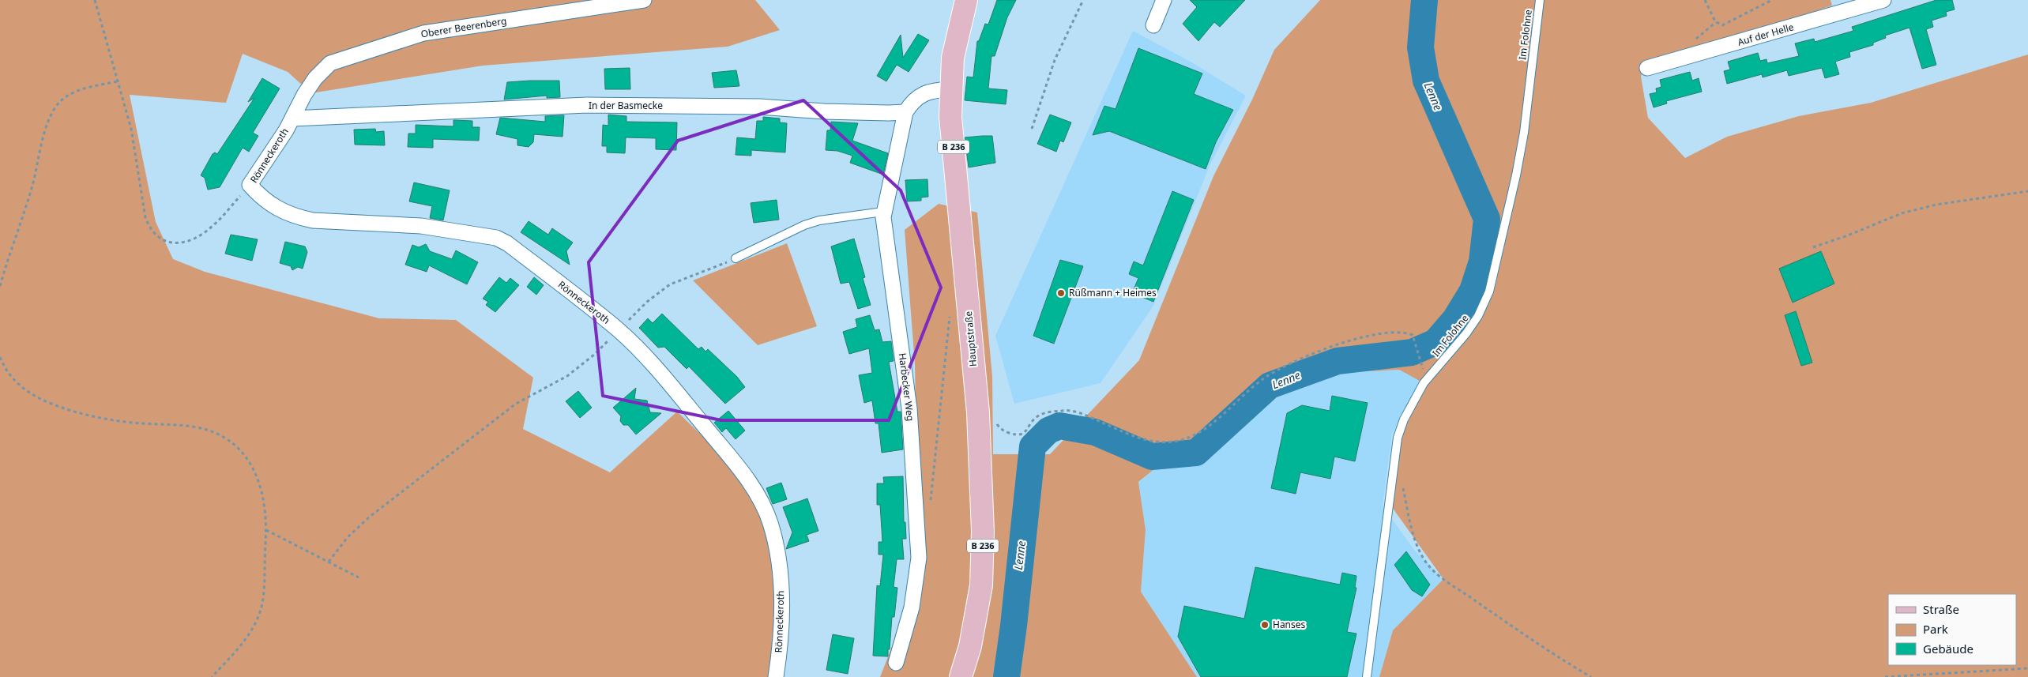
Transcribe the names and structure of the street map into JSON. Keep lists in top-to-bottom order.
{
  "streets": {
    "main road": ["B 236", "Hauptstraße"],
    "street": [
      "Oberer Beerenberg",
      "Auf der Helle",
      "In der Basmecke",
      "Rönneckeroth",
      "Harbecker Weg"
    ],
    "lane": ["Im Folohne"]
  },
  "crossings": [
    ["Oberer Beerenberg", "In der Basmecke"],
    ["Oberer Beerenberg", "Rönneckeroth"],
    ["In der Basmecke", "Rönneckeroth"],
    ["In der Basmecke", "Harbecker Weg"]
  ],
  "water": ["Lenne"],
  "places": ["Rüßmann + Heimes", "Hanses"],
  "legend": ["Straße", "Park", "Gebäude"]
}
